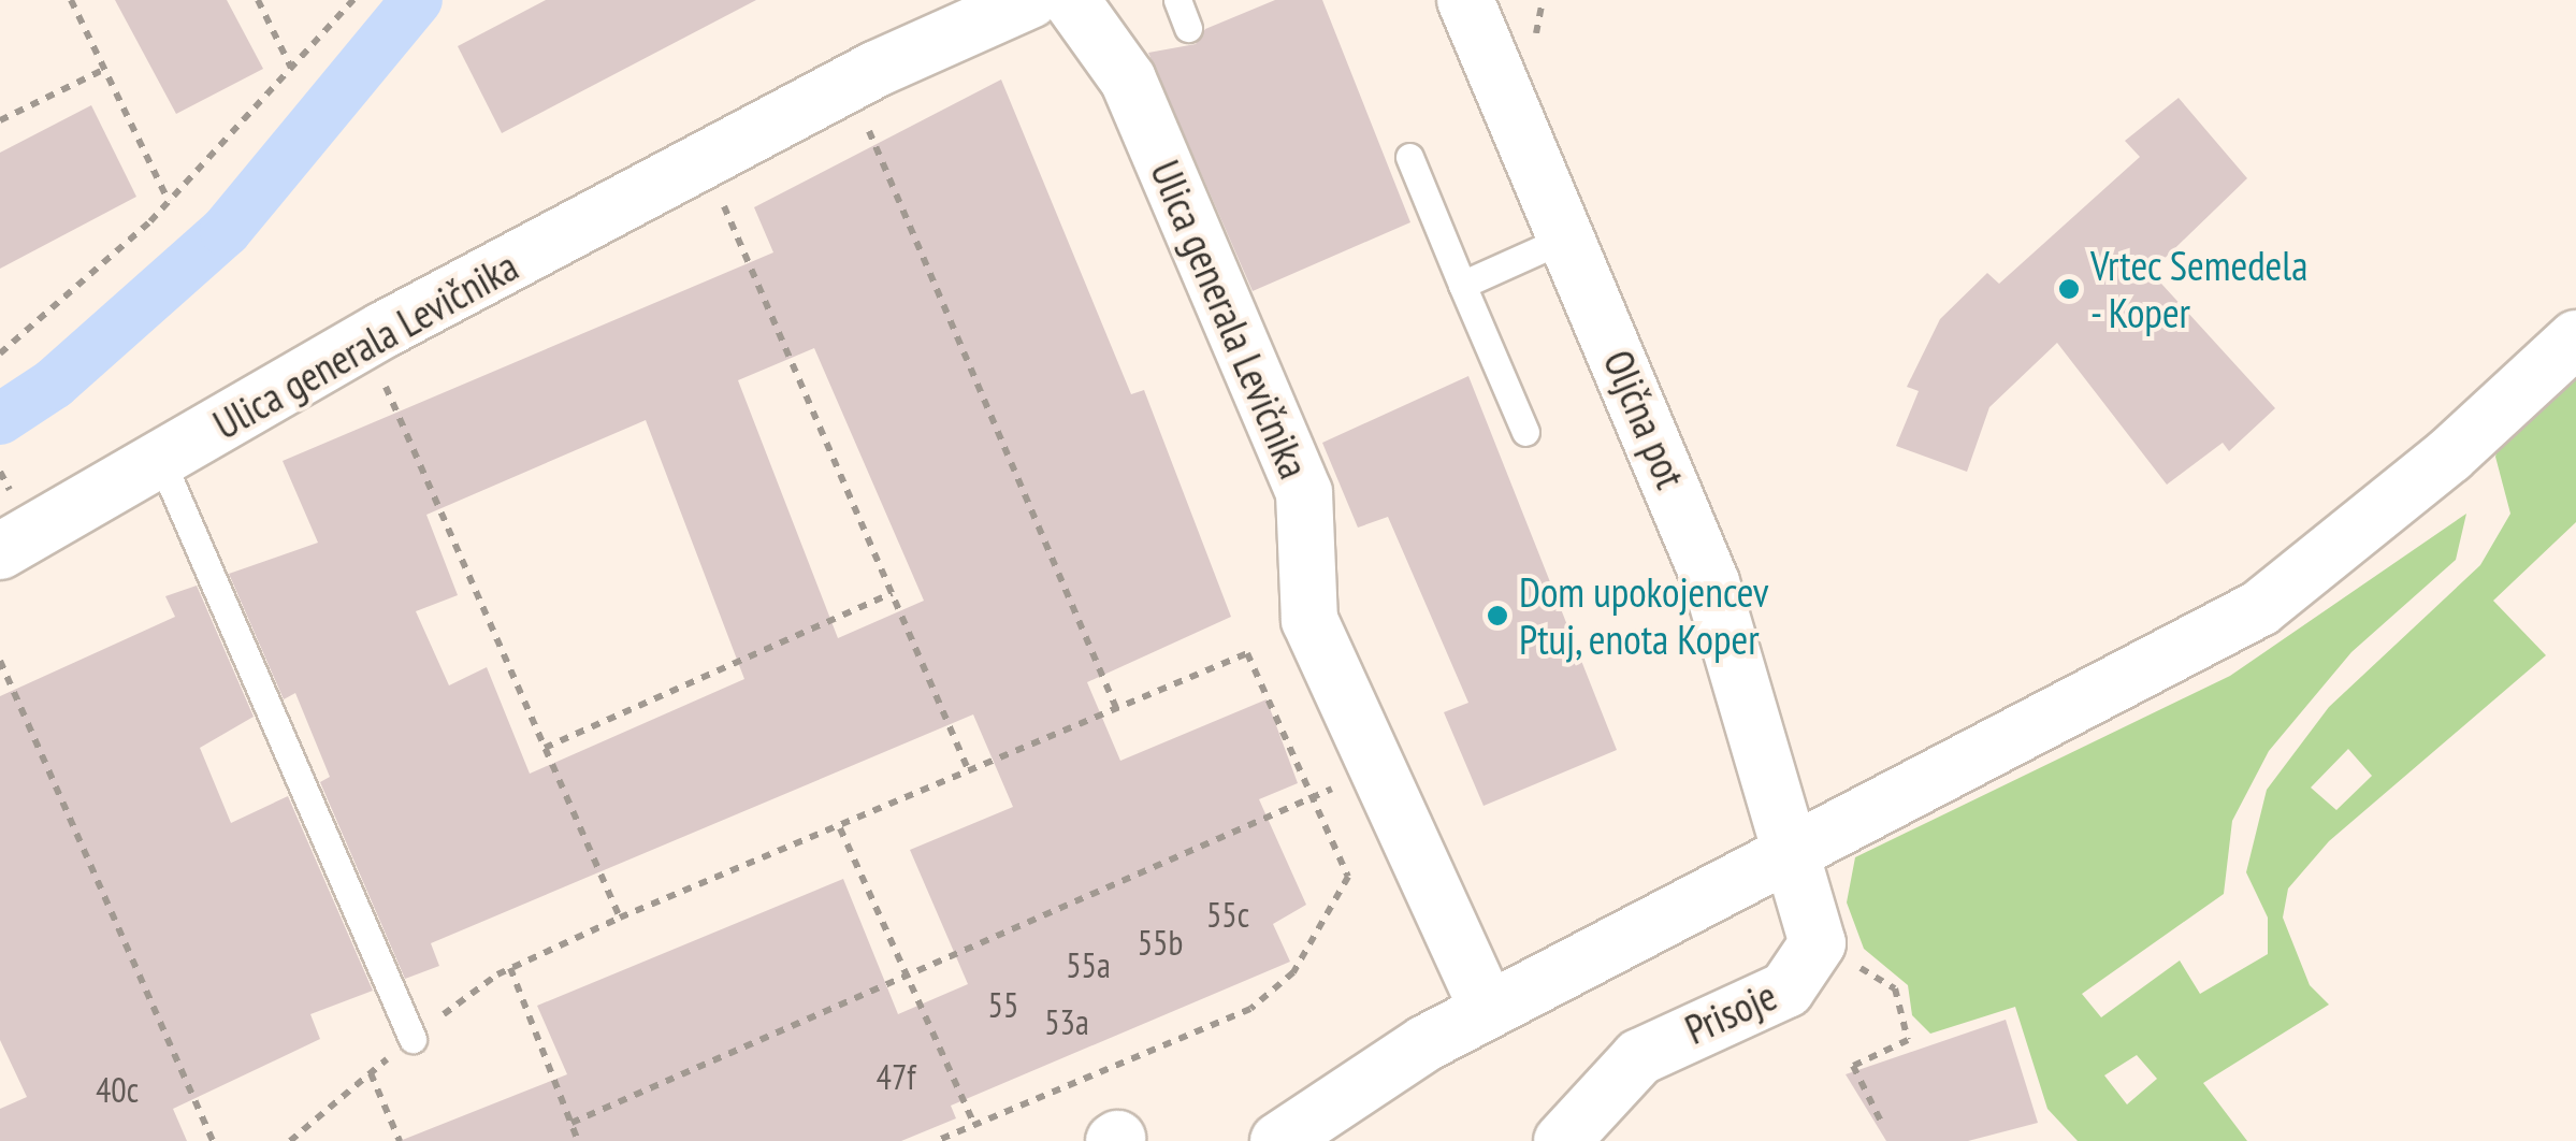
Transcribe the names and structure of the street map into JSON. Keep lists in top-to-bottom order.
{
  "streets": {
    "street": ["Ulica generala Levičnika", "Oljčna pot", "Prisoje"]
  },
  "places": ["Vrtec Semedela - Koper", "Dom upokojencev Ptuj, enota Koper"],
  "house_numbers": [
    "55c",
    "55b",
    "55a",
    "55",
    "53a",
    "47f",
    "40c"
  ]
}
